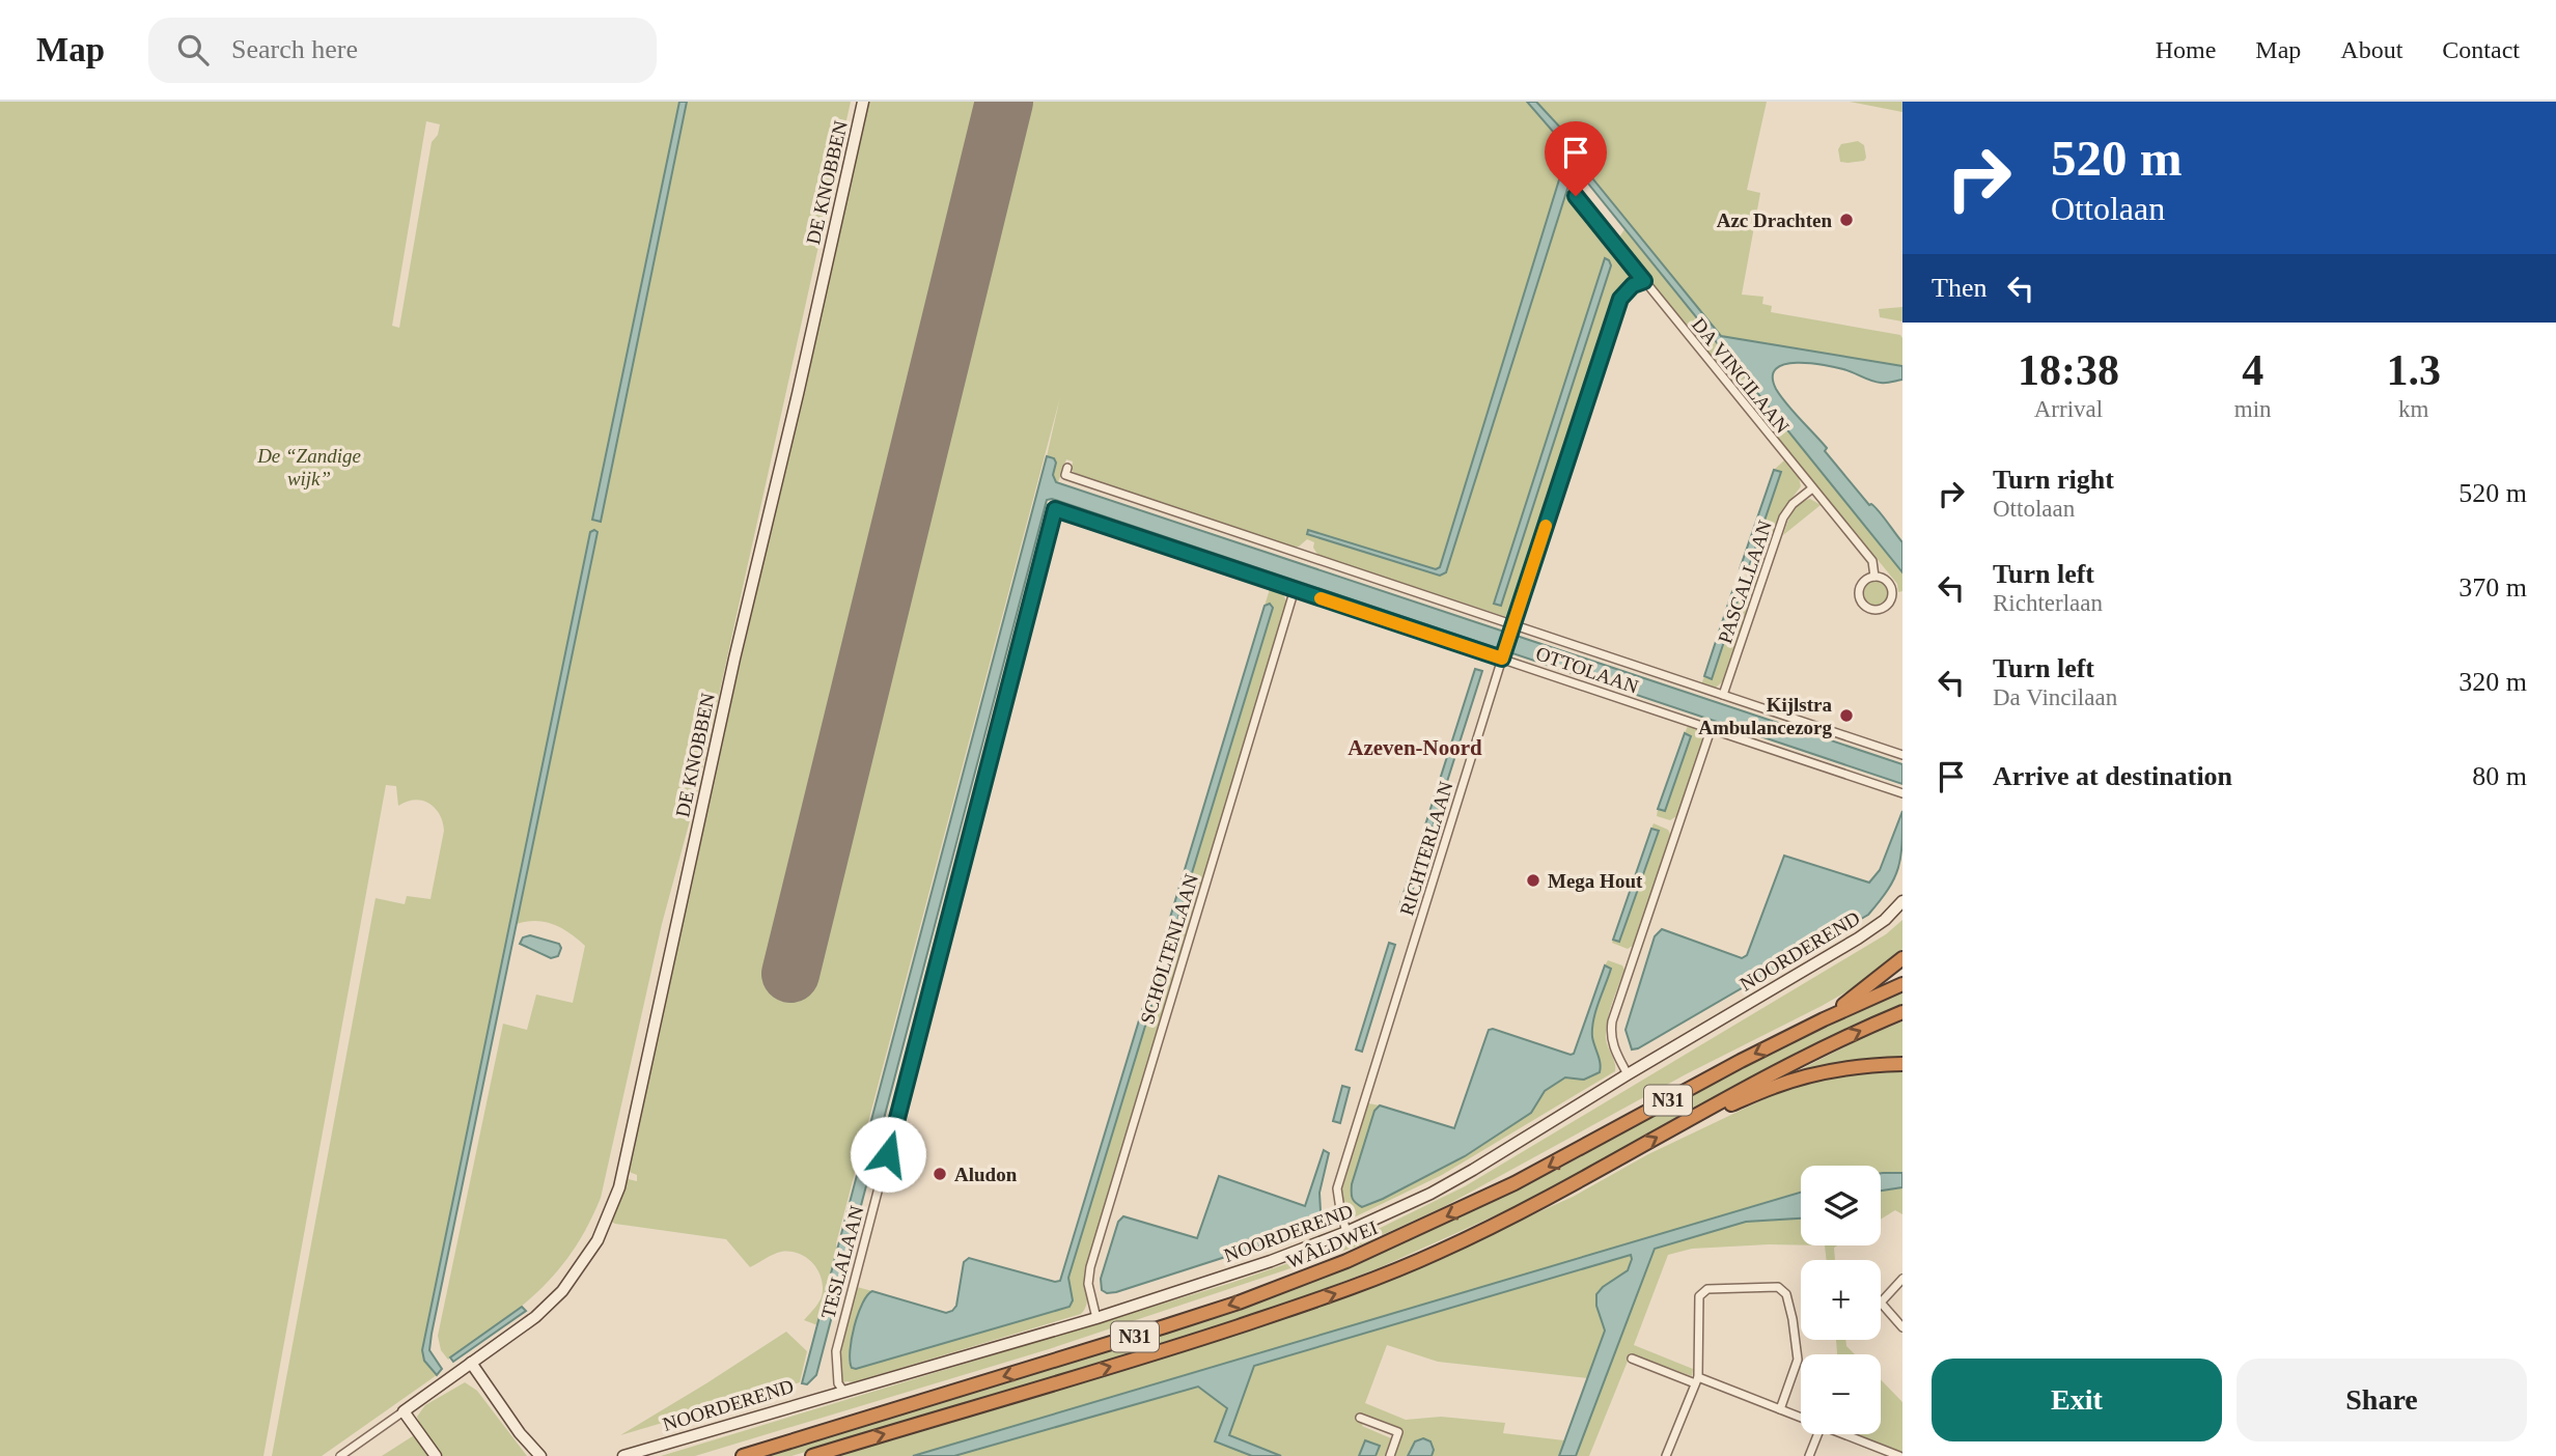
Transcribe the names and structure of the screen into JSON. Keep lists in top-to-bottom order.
{
  "streets": {
    "highway": ["N31", "WÂLDWEI"],
    "street": [
      "DE KNOBBEN",
      "DA VINCILAAN",
      "PASCALLAAN",
      "OTTOLAAN",
      "RICHTERLAAN",
      "SCHOLTENLAAN",
      "NOORDEREND",
      "TESLALAAN"
    ]
  },
  "crossings": [
    ["DA VINCILAAN", "PASCALLAAN"],
    ["DA VINCILAAN", "RICHTERLAAN"],
    ["PASCALLAAN", "OTTOLAAN"],
    ["OTTOLAAN", "RICHTERLAAN"],
    ["OTTOLAAN", "SCHOLTENLAAN"],
    ["OTTOLAAN", "TESLALAAN"],
    ["RICHTERLAAN", "NOORDEREND"],
    ["SCHOLTENLAAN", "NOORDEREND"],
    ["NOORDEREND", "TESLALAAN"],
    ["N31", "WÂLDWEI"]
  ],
  "districts": ["Azeven-Noord"],
  "parks": ["De “Zandige wijk”"],
  "places": [
    "Azc Drachten",
    "Kijlstra Ambulancezorg",
    "Mega Hout",
    "Aludon"
  ],
  "page": {
    "header": "Map",
    "search": "Search here",
    "nav": [
      "Home",
      "Map",
      "About",
      "Contact"
    ],
    "turn": ["520 m", "Ottolaan"],
    "then": "Then",
    "eta": [
      "18:38",
      "Arrival",
      "4",
      "min",
      "1.3",
      "km"
    ],
    "list": [
      {
        "name": "Turn right",
        "note": "Ottolaan",
        "value": "520 m"
      },
      {
        "name": "Turn left",
        "note": "Richterlaan",
        "value": "370 m"
      },
      {
        "name": "Turn left",
        "note": "Da Vincilaan",
        "value": "320 m"
      },
      {
        "name": "Arrive at destination",
        "value": "80 m"
      }
    ],
    "map_buttons": ["+", "−"],
    "buttons": ["Exit", "Share"]
  }
}
